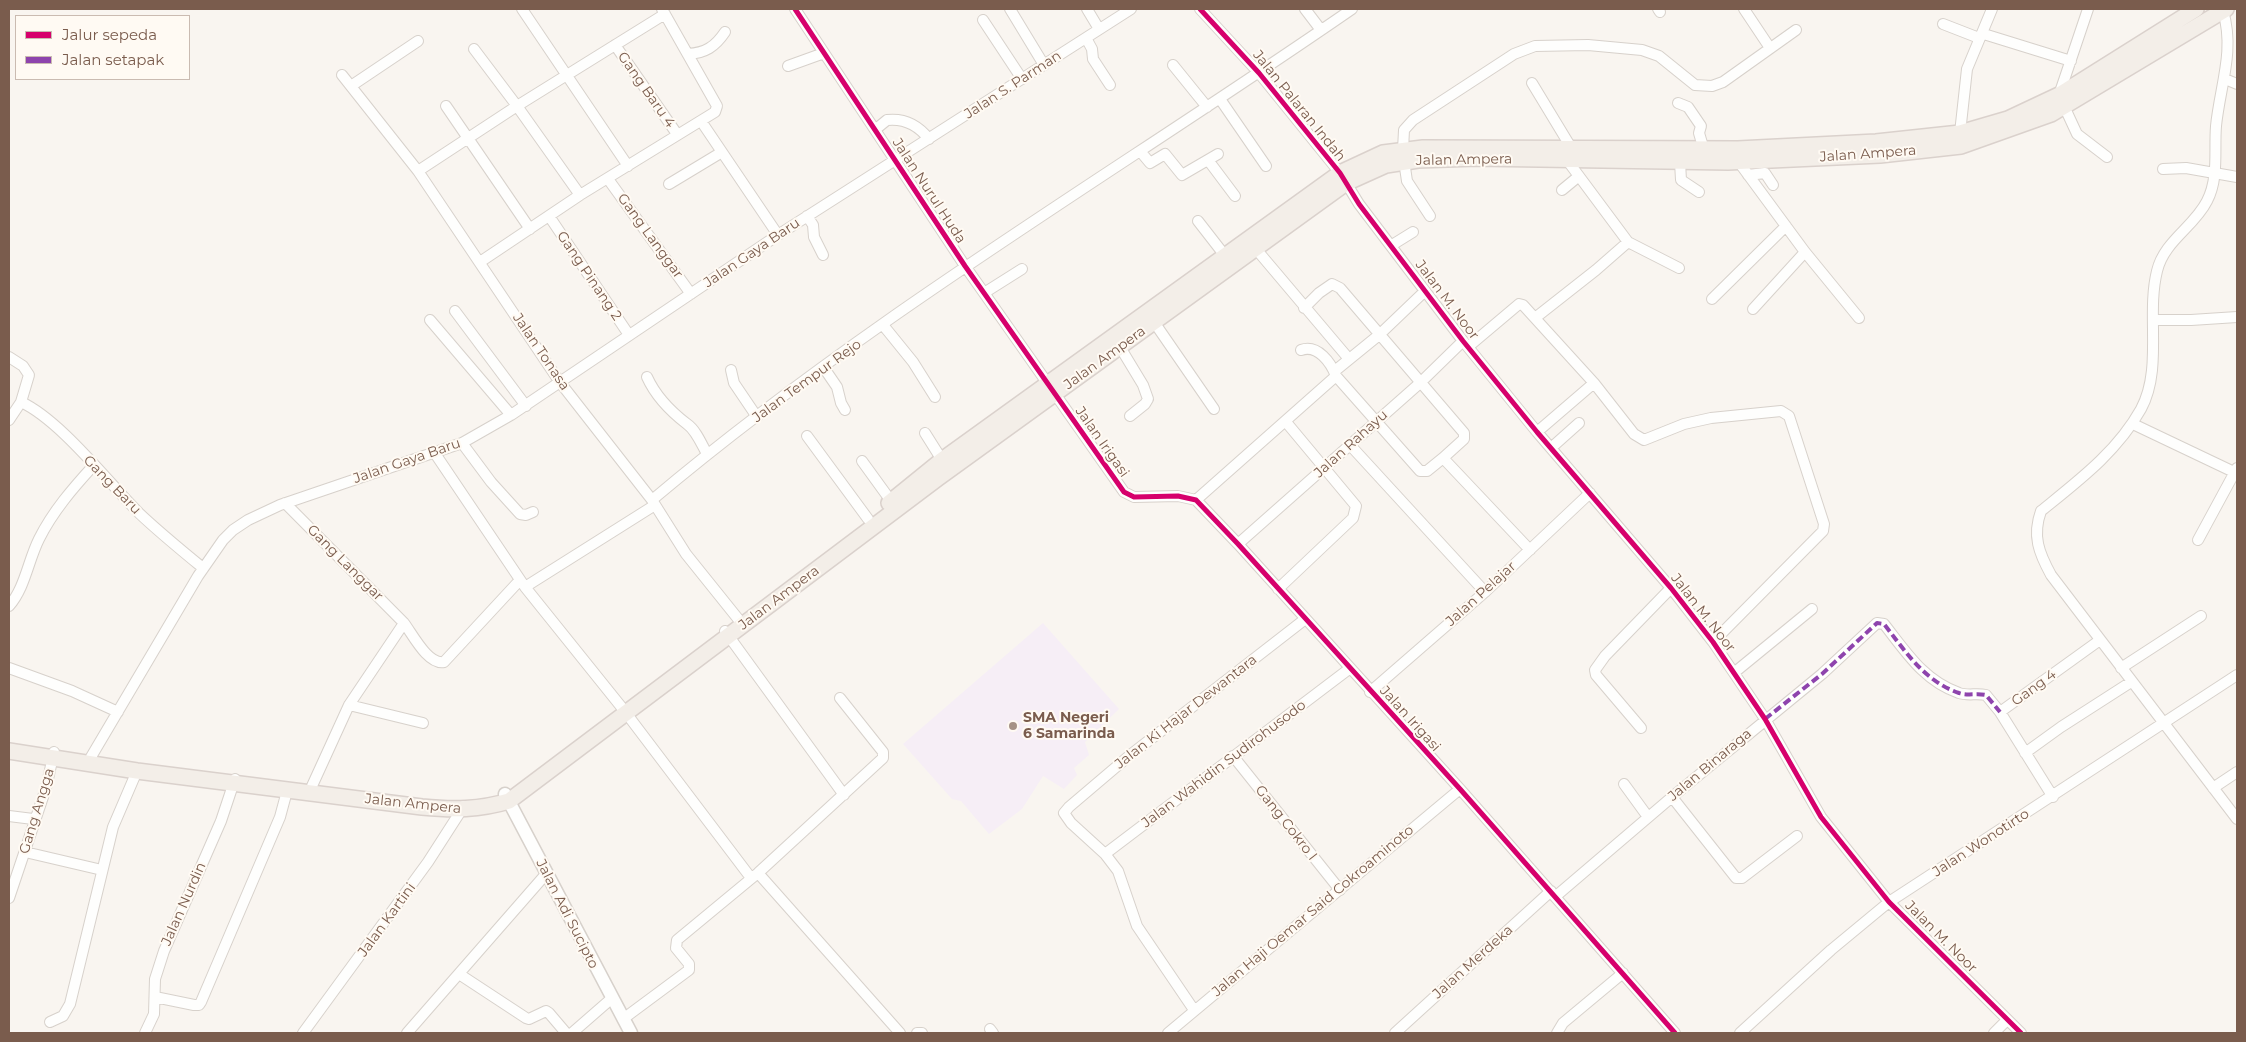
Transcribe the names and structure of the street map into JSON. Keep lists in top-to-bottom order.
{
  "streets": {
    "main road": ["Jalan Ampera"],
    "street": [
      "Jalan S. Parman",
      "Gang Baru 4",
      "Jalan Palaran Indah",
      "Jalan Nurul Huda",
      "Gang Langgar",
      "Jalan Gaya Baru",
      "Gang Pinang 2",
      "Jalan M. Noor",
      "Jalan Tonasa",
      "Jalan Tempur Rejo",
      "Jalan Irigasi",
      "Jalan Rahayu",
      "Gang Baru",
      "Jalan Pelajar",
      "Gang 4",
      "Jalan Ki Hajar Dewantara",
      "Jalan Wahidin Sudirohusodo",
      "Jalan Binaraga",
      "Gang Angga",
      "Gang Cokro I",
      "Jalan Wonotirto",
      "Jalan Nurdin",
      "Jalan Haji Oemar Said Cokroaminoto",
      "Jalan Adi Sucipto",
      "Jalan Kartini",
      "Jalan Merdeka"
    ]
  },
  "crossings": [
    ["Jalan S. Parman", "Jalan Nurul Huda"],
    ["Jalan S. Parman", "Jalan Gaya Baru"],
    ["Jalan Palaran Indah", "Jalan Ampera"],
    ["Jalan Palaran Indah", "Jalan M. Noor"],
    ["Jalan Palaran Indah", "Jalan Tempur Rejo"],
    ["Jalan Ampera", "Jalan Nurul Huda"],
    ["Jalan Ampera", "Jalan Gaya Baru"],
    ["Jalan Ampera", "Jalan M. Noor"],
    ["Jalan Ampera", "Jalan Tonasa"],
    ["Jalan Ampera", "Jalan Irigasi"],
    ["Jalan Ampera", "Gang Angga"],
    ["Jalan Ampera", "Jalan Nurdin"],
    ["Jalan Ampera", "Jalan Adi Sucipto"],
    ["Jalan Ampera", "Jalan Kartini"],
    ["Jalan Nurul Huda", "Jalan Gaya Baru"],
    ["Jalan Nurul Huda", "Jalan Tempur Rejo"],
    ["Jalan Nurul Huda", "Jalan Irigasi"],
    ["Gang Langgar", "Jalan Gaya Baru"],
    ["Gang Langgar", "Jalan Tempur Rejo"],
    ["Jalan Gaya Baru", "Gang Pinang 2"],
    ["Jalan Gaya Baru", "Jalan Tonasa"],
    ["Jalan Gaya Baru", "Gang Baru"],
    ["Jalan M. Noor", "Jalan Rahayu"],
    ["Jalan M. Noor", "Jalan Pelajar"],
    ["Jalan M. Noor", "Jalan Binaraga"],
    ["Jalan M. Noor", "Jalan Wonotirto"],
    ["Jalan Tonasa", "Jalan Tempur Rejo"],
    ["Jalan Irigasi", "Jalan Rahayu"],
    ["Jalan Irigasi", "Jalan Pelajar"],
    ["Jalan Irigasi", "Jalan Ki Hajar Dewantara"],
    ["Jalan Irigasi", "Jalan Wahidin Sudirohusodo"],
    ["Jalan Irigasi", "Jalan Binaraga"],
    ["Jalan Irigasi", "Jalan Haji Oemar Said Cokroaminoto"],
    ["Jalan Irigasi", "Jalan Merdeka"],
    ["Gang 4", "Jalan Binaraga"],
    ["Gang 4", "Jalan Wonotirto"],
    ["Jalan Ki Hajar Dewantara", "Jalan Wahidin Sudirohusodo"],
    ["Jalan Wahidin Sudirohusodo", "Gang Cokro I"],
    ["Jalan Binaraga", "Jalan Merdeka"],
    ["Gang Cokro I", "Jalan Haji Oemar Said Cokroaminoto"]
  ],
  "places": ["SMA Negeri 6 Samarinda"],
  "legend": ["Jalur sepeda", "Jalan setapak"]
}
